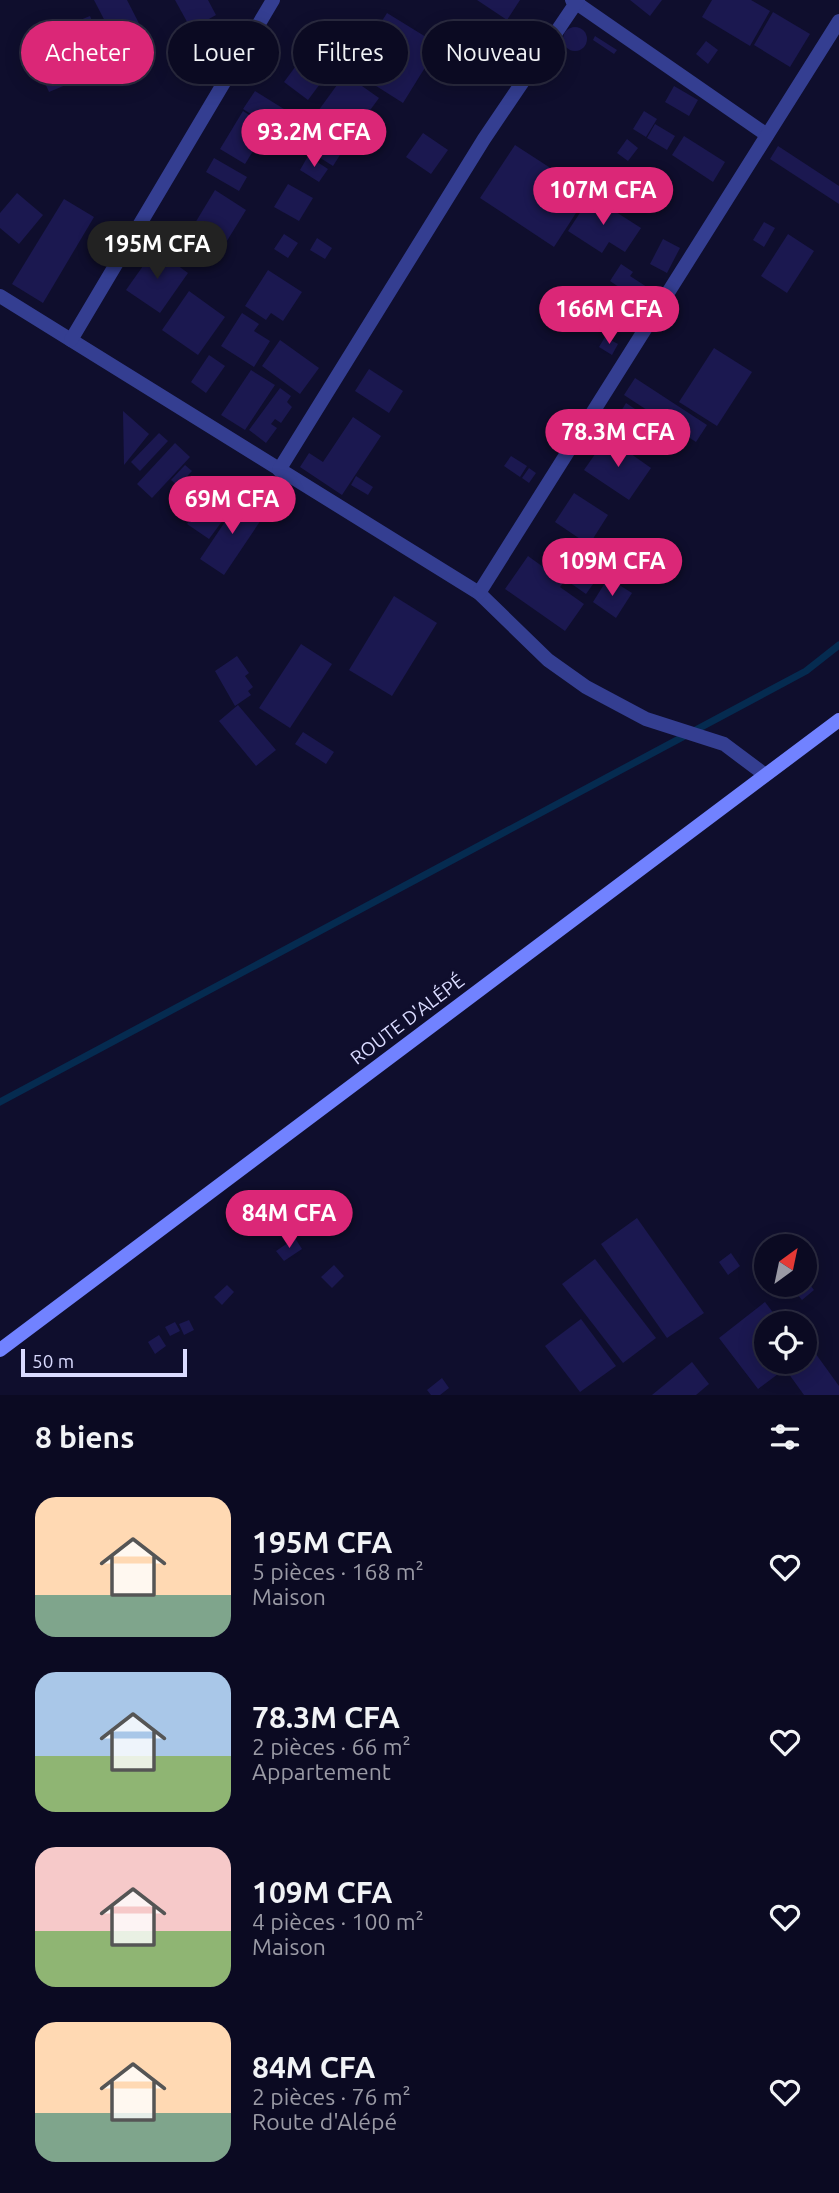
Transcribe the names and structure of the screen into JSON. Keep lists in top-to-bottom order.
{
  "streets": {
    "main road": ["ROUTE D'ALÉPÉ"]
  },
  "scale_bar": "50 m",
  "north": "top right",
  "page": {
    "chip": [
      "Acheter",
      "Louer",
      "Filtres",
      "Nouveau"
    ],
    "price": [
      "93.2M CFA",
      "107M CFA",
      "195M CFA",
      "166M CFA",
      "78.3M CFA",
      "69M CFA",
      "109M CFA",
      "84M CFA"
    ],
    "scale": "50 m",
    "heading": "8 biens",
    "list": [
      {
        "name": "195M CFA",
        "note": "5 pièces · 168 m² · Maison"
      },
      {
        "name": "78.3M CFA",
        "note": "2 pièces · 66 m² · Appartement"
      },
      {
        "name": "109M CFA",
        "note": "4 pièces · 100 m² · Maison"
      },
      {
        "name": "84M CFA",
        "note": "2 pièces · 76 m² · Route d'Alépé"
      }
    ]
  }
}
